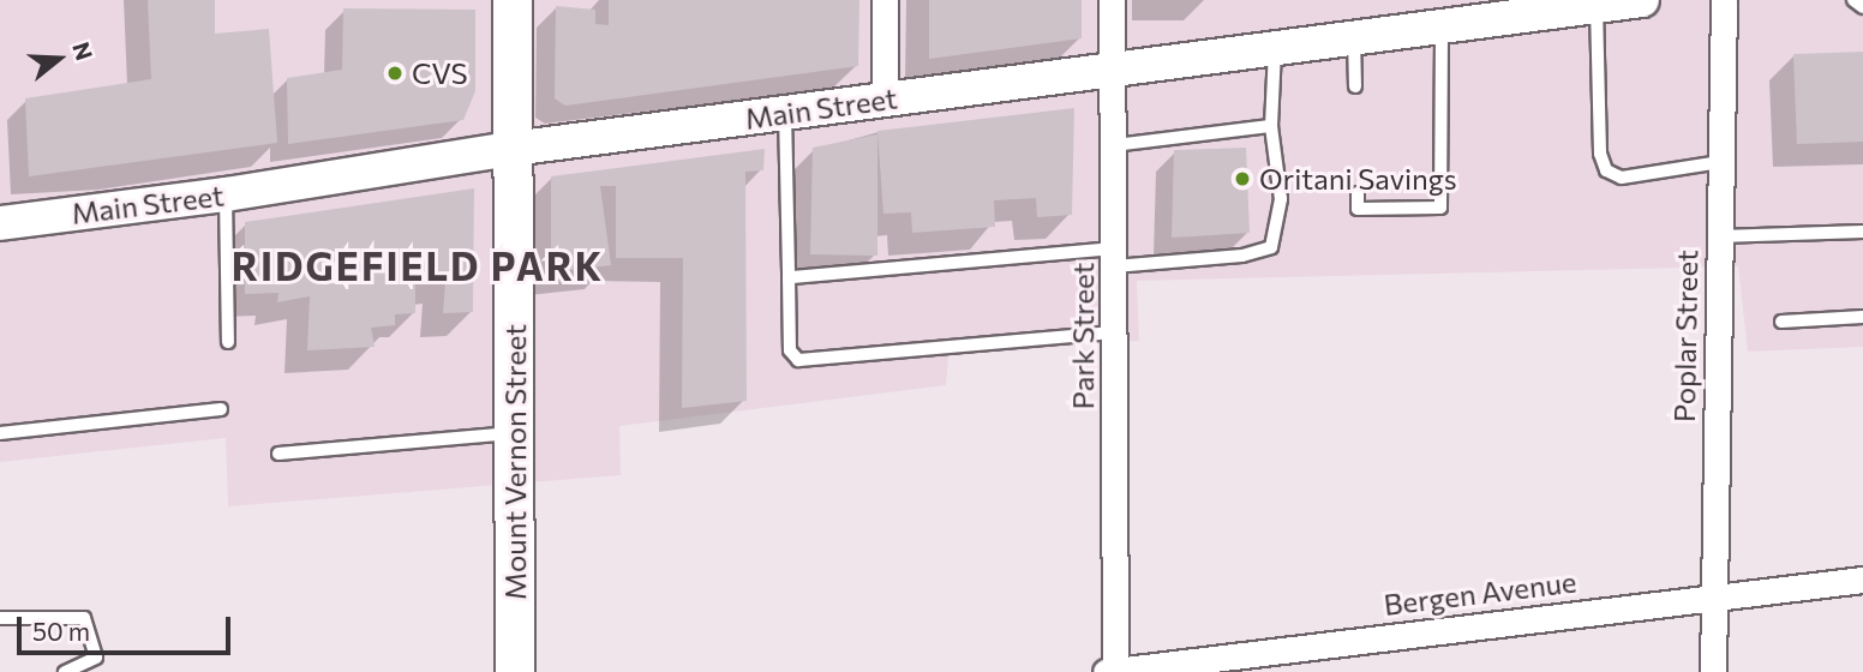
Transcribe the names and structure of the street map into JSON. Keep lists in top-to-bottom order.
{
  "streets": {
    "main road": ["Mount Vernon Street"],
    "street": [
      "Main Street",
      "Park Street",
      "Poplar Street",
      "Bergen Avenue"
    ]
  },
  "crossings": [
    ["Main Street", "Park Street"],
    ["Main Street", "Mount Vernon Street"],
    ["Park Street", "Bergen Avenue"],
    ["Poplar Street", "Bergen Avenue"]
  ],
  "districts": ["RIDGEFIELD PARK"],
  "places": ["CVS", "Oritani Savings"],
  "scale_bar": "50 m",
  "north": "right"
}
